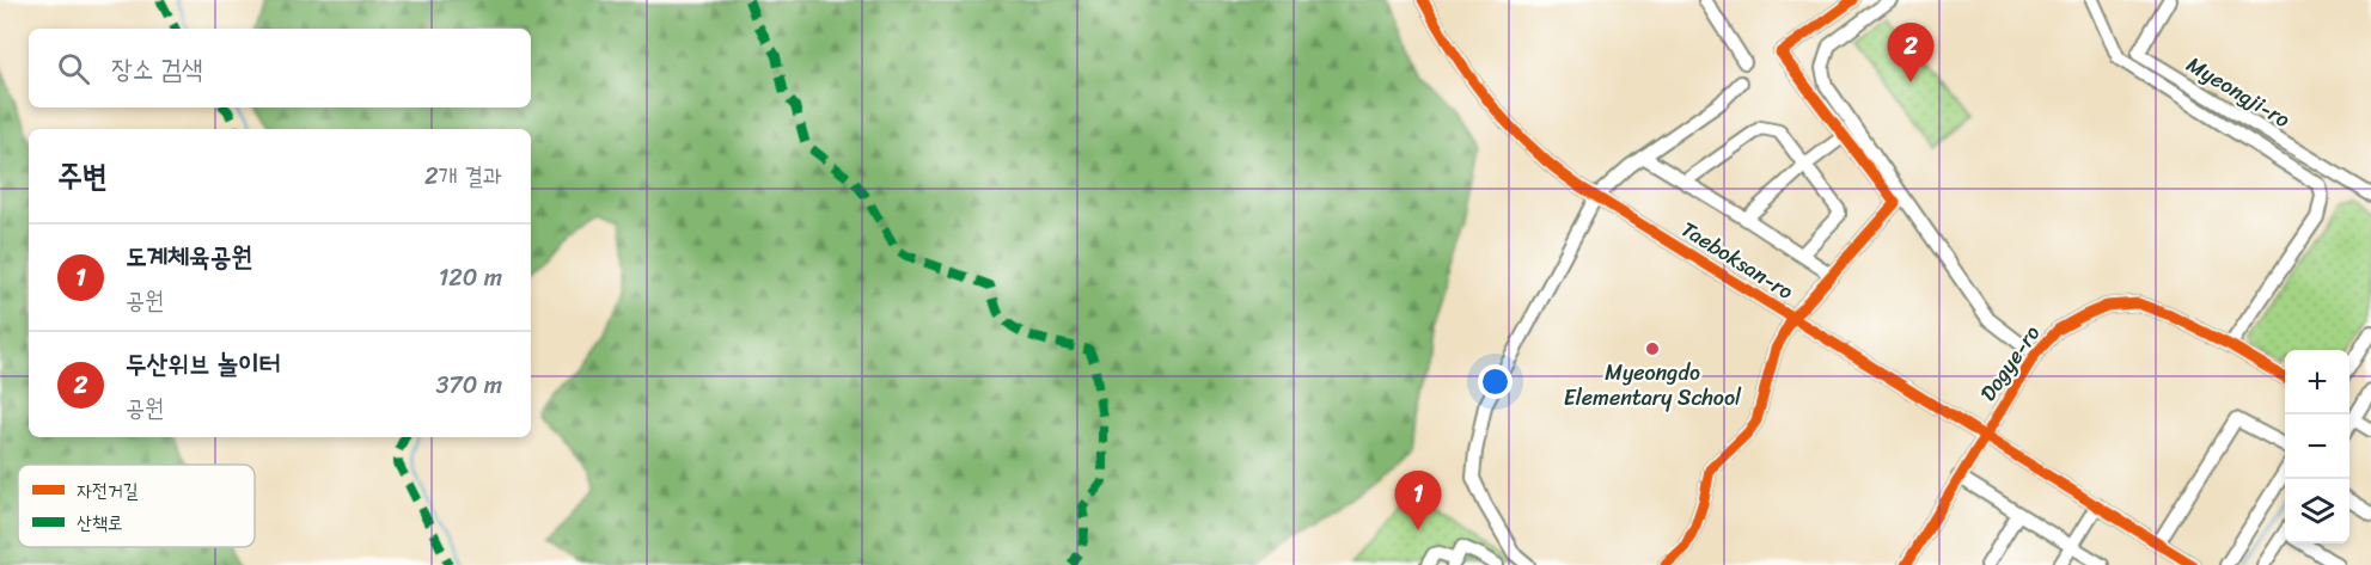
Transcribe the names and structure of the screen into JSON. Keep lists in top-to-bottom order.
{
  "streets": {
    "street": ["Myeongji-ro", "Taeboksan-ro", "Dogye-ro"]
  },
  "crossings": [
    ["Taeboksan-ro", "Dogye-ro"]
  ],
  "places": ["Myeongdo Elementary School"],
  "legend": ["자전거길", "산책로"],
  "page": {
    "pins": ["2", "1"],
    "search": "장소 검색",
    "heading": ["주변", "2개 결과"],
    "list": [
      {
        "mark": "1",
        "name": "도계체육공원",
        "note": "공원",
        "value": "120 m"
      },
      {
        "mark": "2",
        "name": "두산위브 놀이터",
        "note": "공원",
        "value": "370 m"
      }
    ],
    "map_buttons": ["+", "−"]
  }
}
